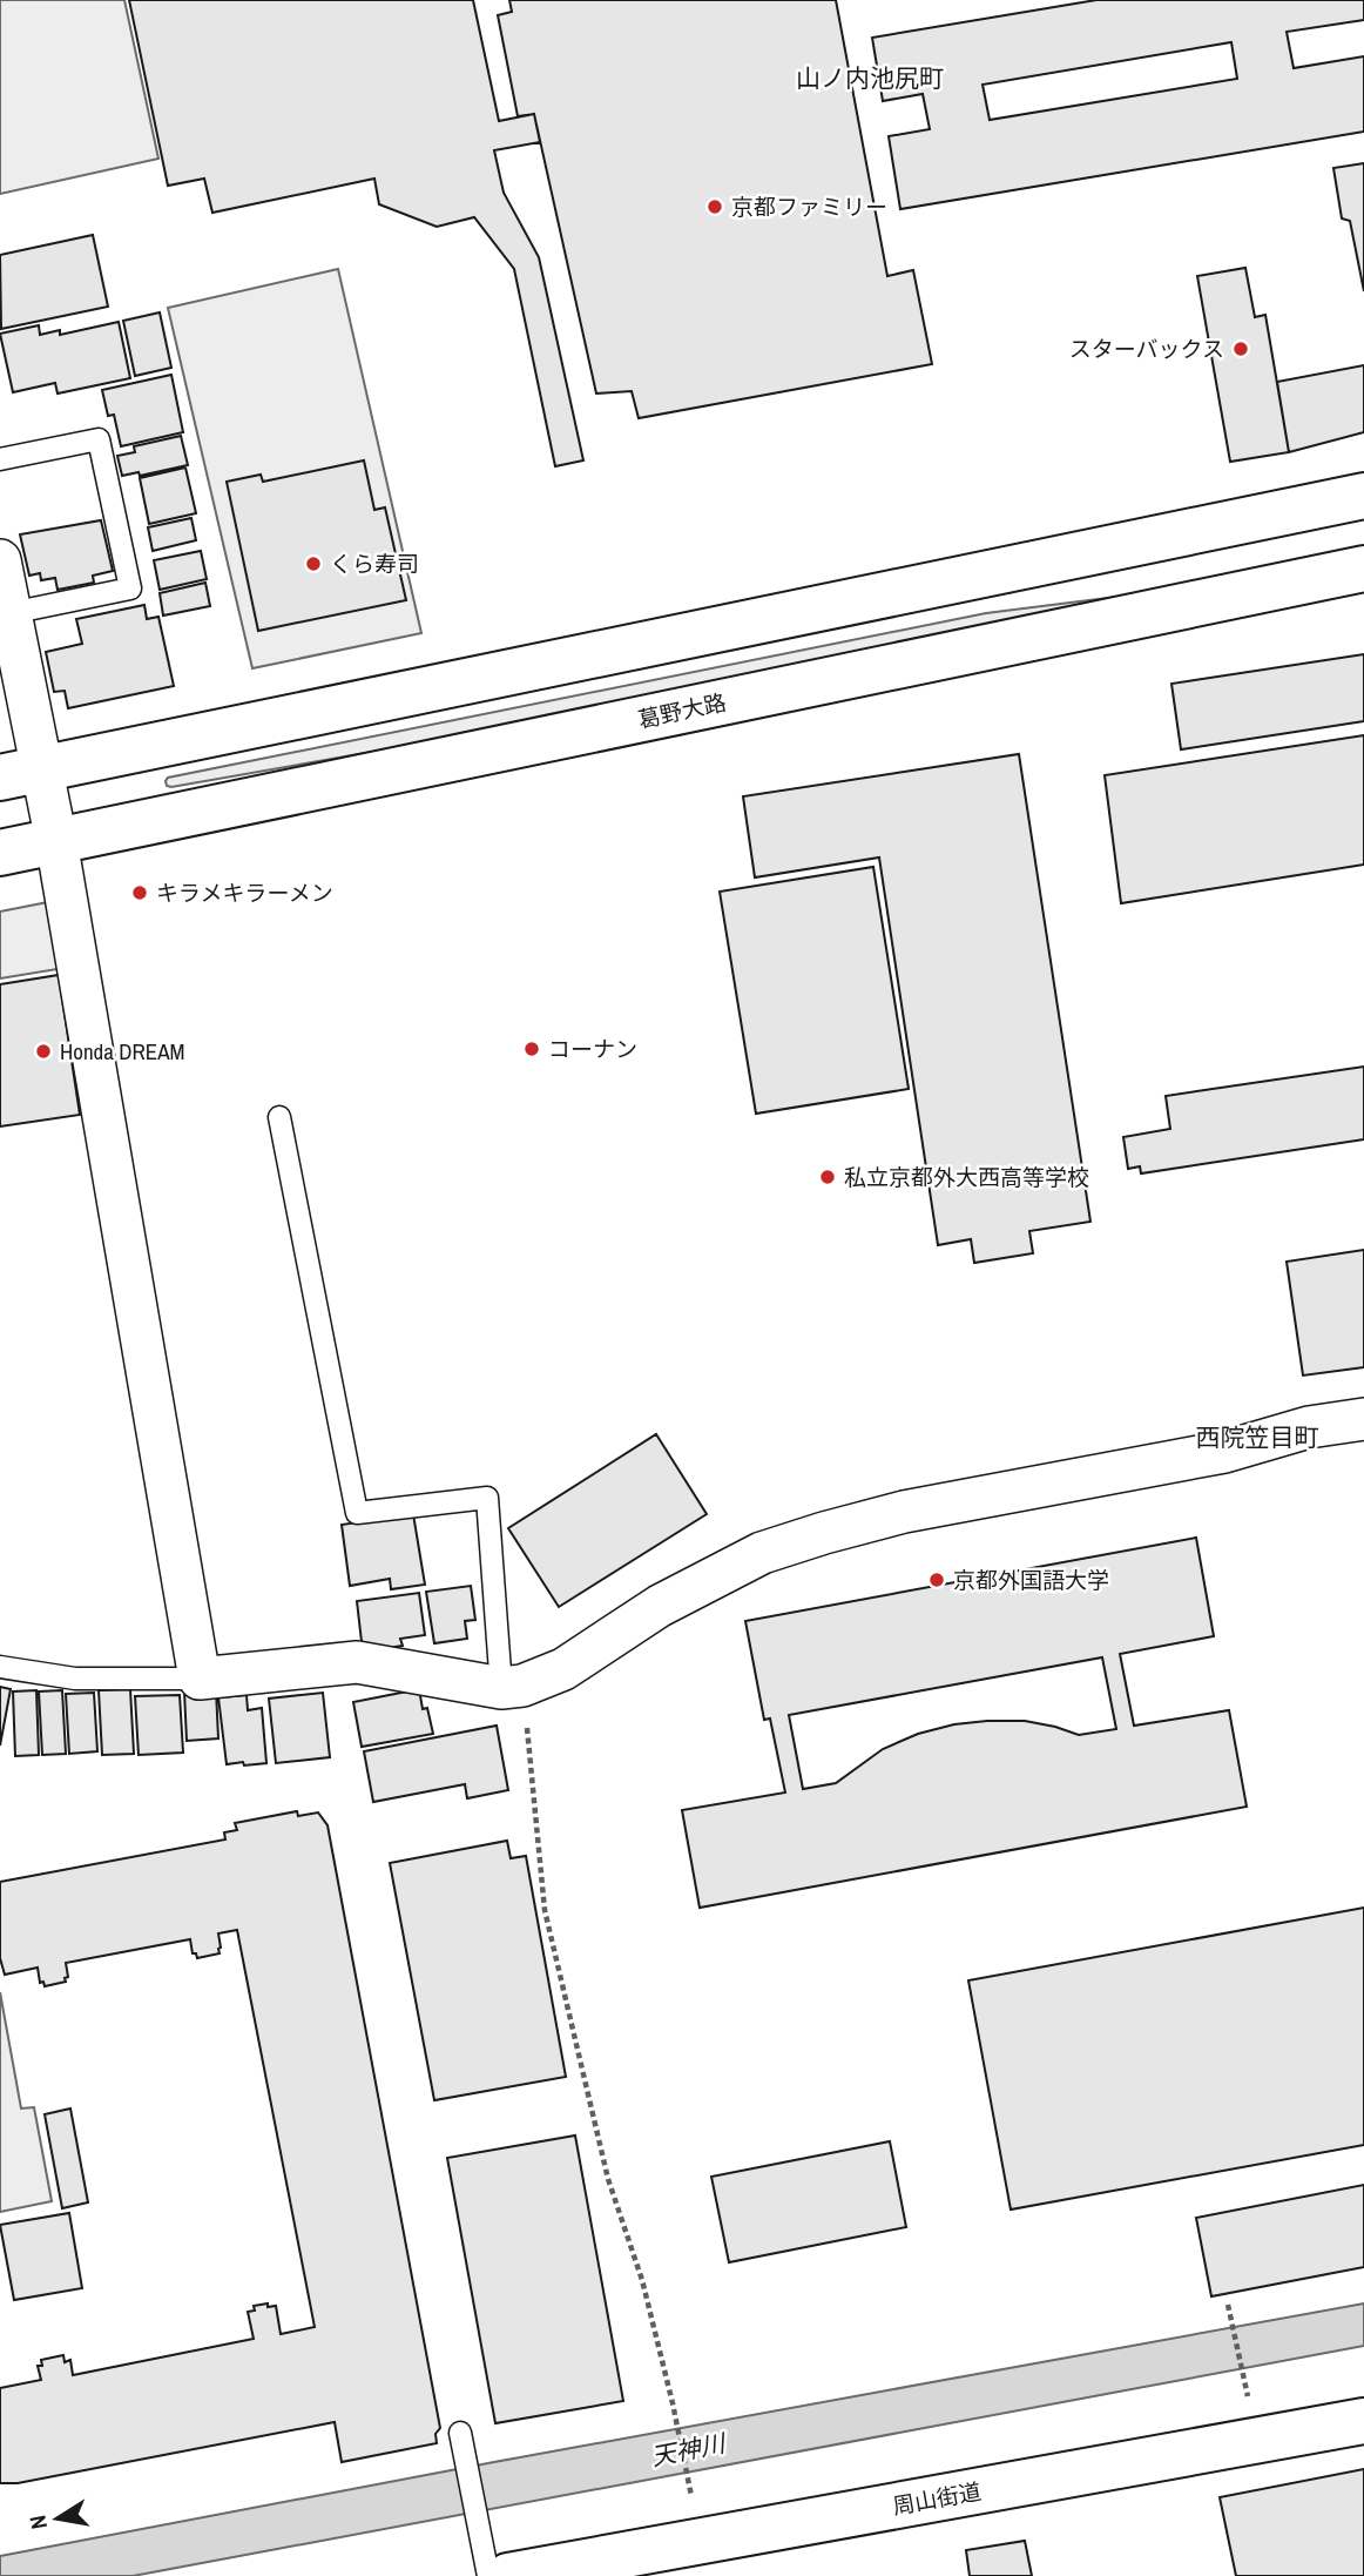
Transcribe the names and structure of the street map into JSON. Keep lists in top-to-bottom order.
{
  "streets": {
    "main road": ["葛野大路", "周山街道"]
  },
  "districts": ["山ノ内池尻町", "西院笠目町"],
  "water": ["天神川"],
  "places": [
    "京都ファミリー",
    "スターバックス",
    "くら寿司",
    "キラメキラーメン",
    "コーナン",
    "Honda DREAM",
    "私立京都外大西高等学校",
    "京都外国語大学"
  ],
  "north": "left"
}
